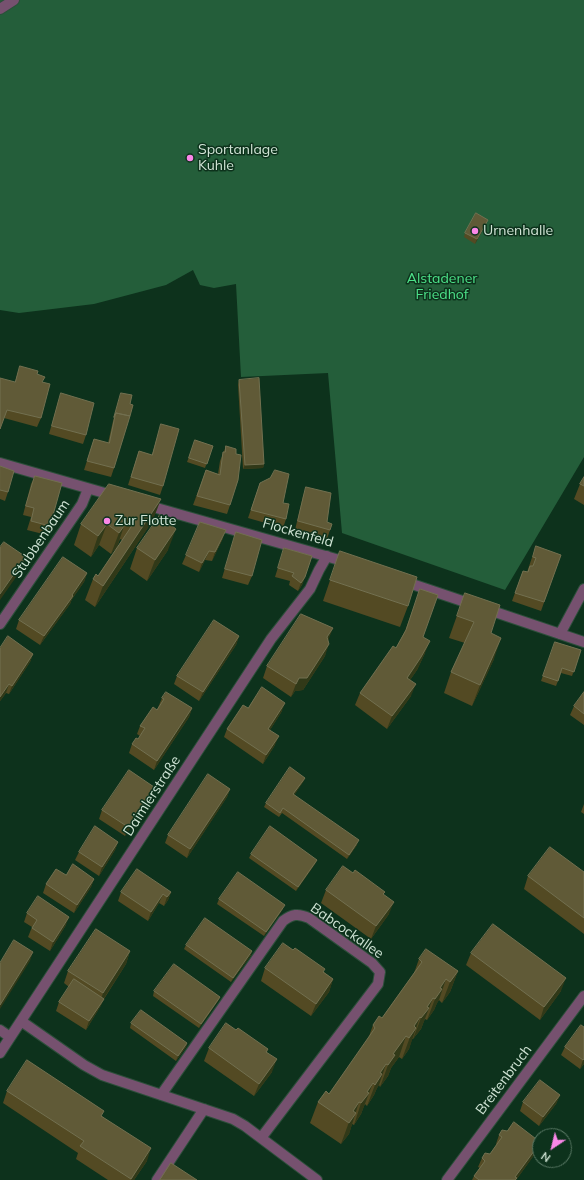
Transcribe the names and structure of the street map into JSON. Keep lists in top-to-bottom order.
{
  "streets": {
    "street": [
      "Flockenfeld",
      "Stubbenbaum",
      "Daimlerstraße",
      "Babcockallee",
      "Breitenbruch"
    ]
  },
  "crossings": [
    ["Flockenfeld", "Stubbenbaum"],
    ["Flockenfeld", "Daimlerstraße"]
  ],
  "parks": ["Alstadener Friedhof"],
  "places": ["Sportanlage Kuhle", "Urnenhalle", "Zur Flotte"],
  "north": "bottom left"
}
